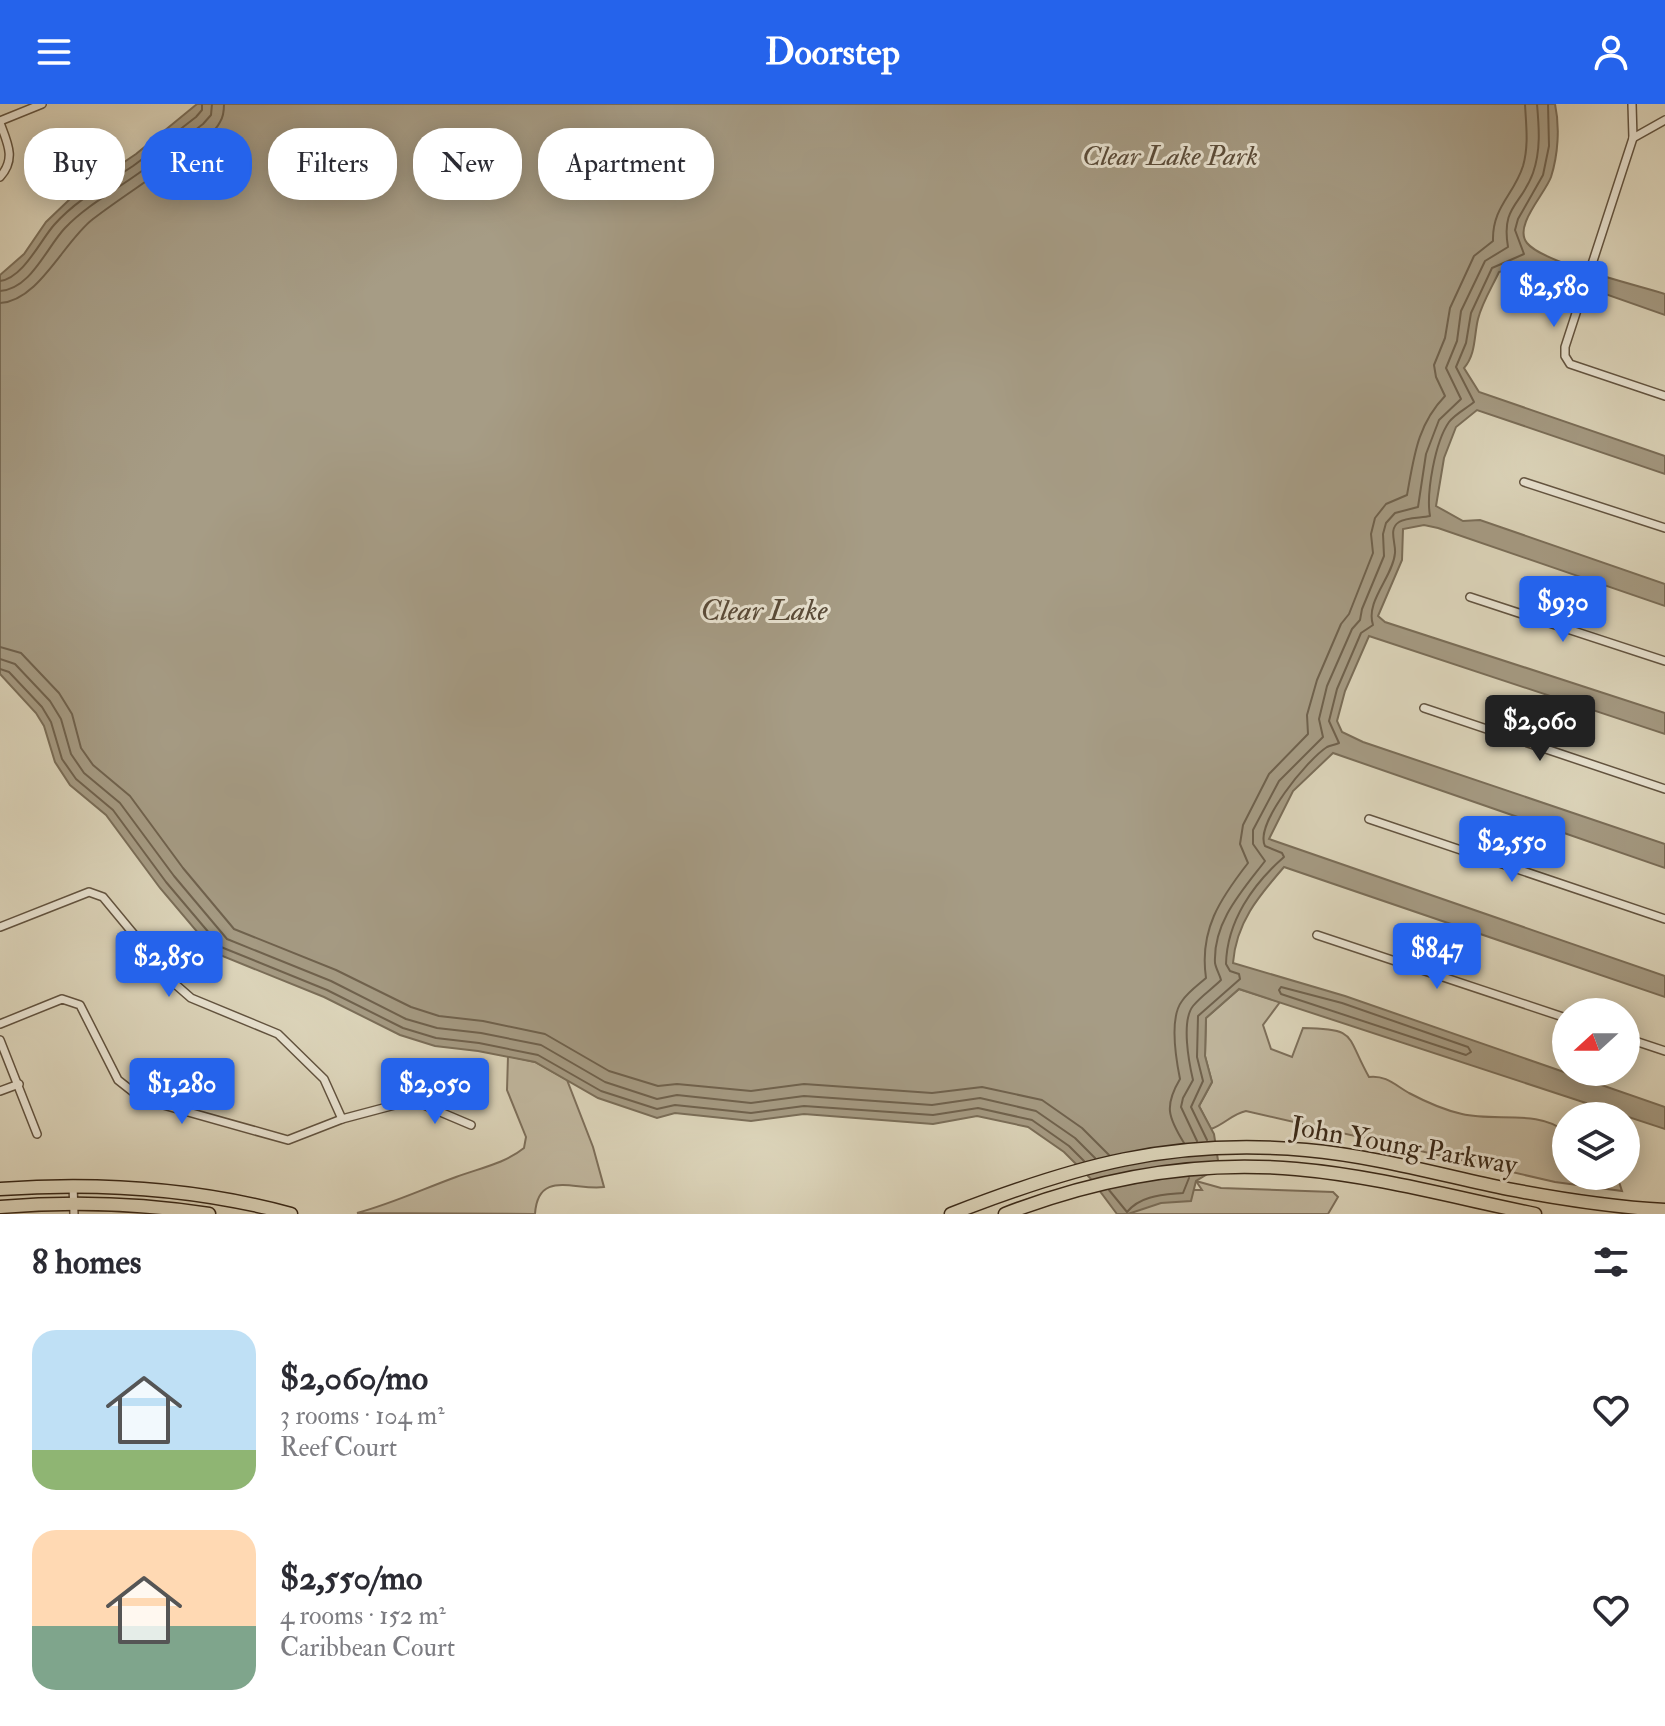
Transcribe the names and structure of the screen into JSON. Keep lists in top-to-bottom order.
{
  "streets": {
    "main road": ["John Young Parkway"]
  },
  "water": ["Clear Lake"],
  "parks": ["Clear Lake Park"],
  "north": "left",
  "page": {
    "header": "Doorstep",
    "chip": [
      "Buy",
      "Rent",
      "Filters",
      "New",
      "Apartment"
    ],
    "price": [
      "$2,580",
      "$930",
      "$2,060",
      "$2,550",
      "$847",
      "$2,850",
      "$1,280",
      "$2,050"
    ],
    "heading": "8 homes",
    "list": [
      {
        "name": "$2,060/mo",
        "note": "3 rooms · 104 m² · Reef Court"
      },
      {
        "name": "$2,550/mo",
        "note": "4 rooms · 152 m² · Caribbean Court"
      }
    ]
  }
}
